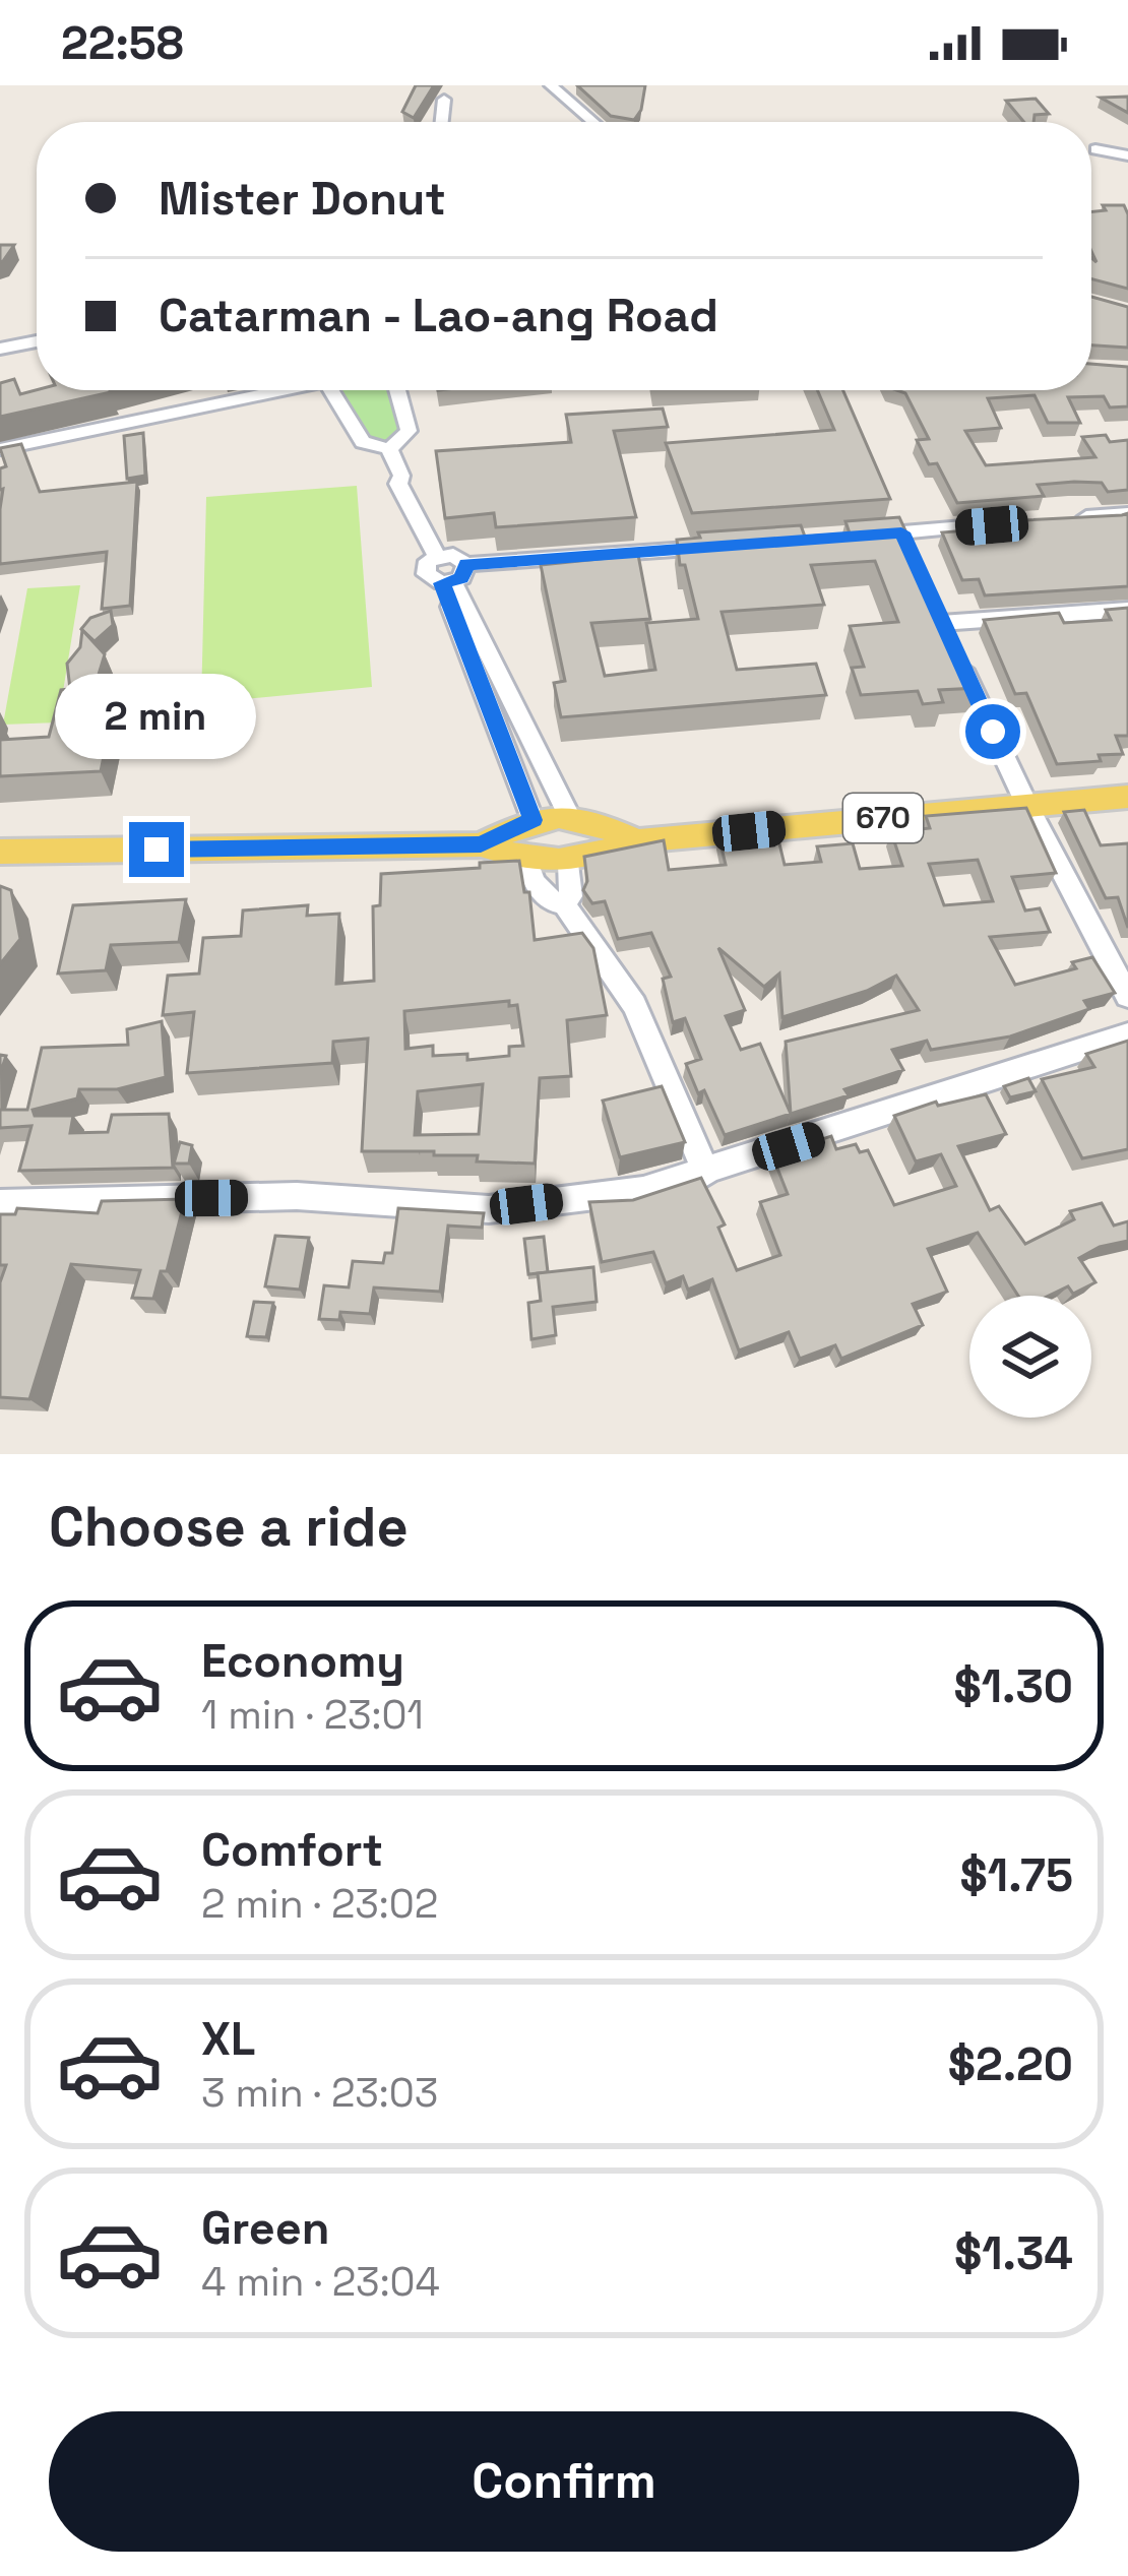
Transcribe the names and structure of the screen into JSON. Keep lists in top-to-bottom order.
{
  "streets": {
    "main road": ["670"]
  },
  "page": {
    "status": "22:58",
    "banner": ["Mister Donut", "Catarman - Lao-ang Road"],
    "bubble": "2 min",
    "heading": "Choose a ride",
    "list": [
      {
        "name": "Economy",
        "note": "1 min · 23:01",
        "value": "$1.30"
      },
      {
        "name": "Comfort",
        "note": "2 min · 23:02",
        "value": "$1.75"
      },
      {
        "name": "XL",
        "note": "3 min · 23:03",
        "value": "$2.20"
      },
      {
        "name": "Green",
        "note": "4 min · 23:04",
        "value": "$1.34"
      }
    ],
    "buttons": "Confirm"
  }
}
